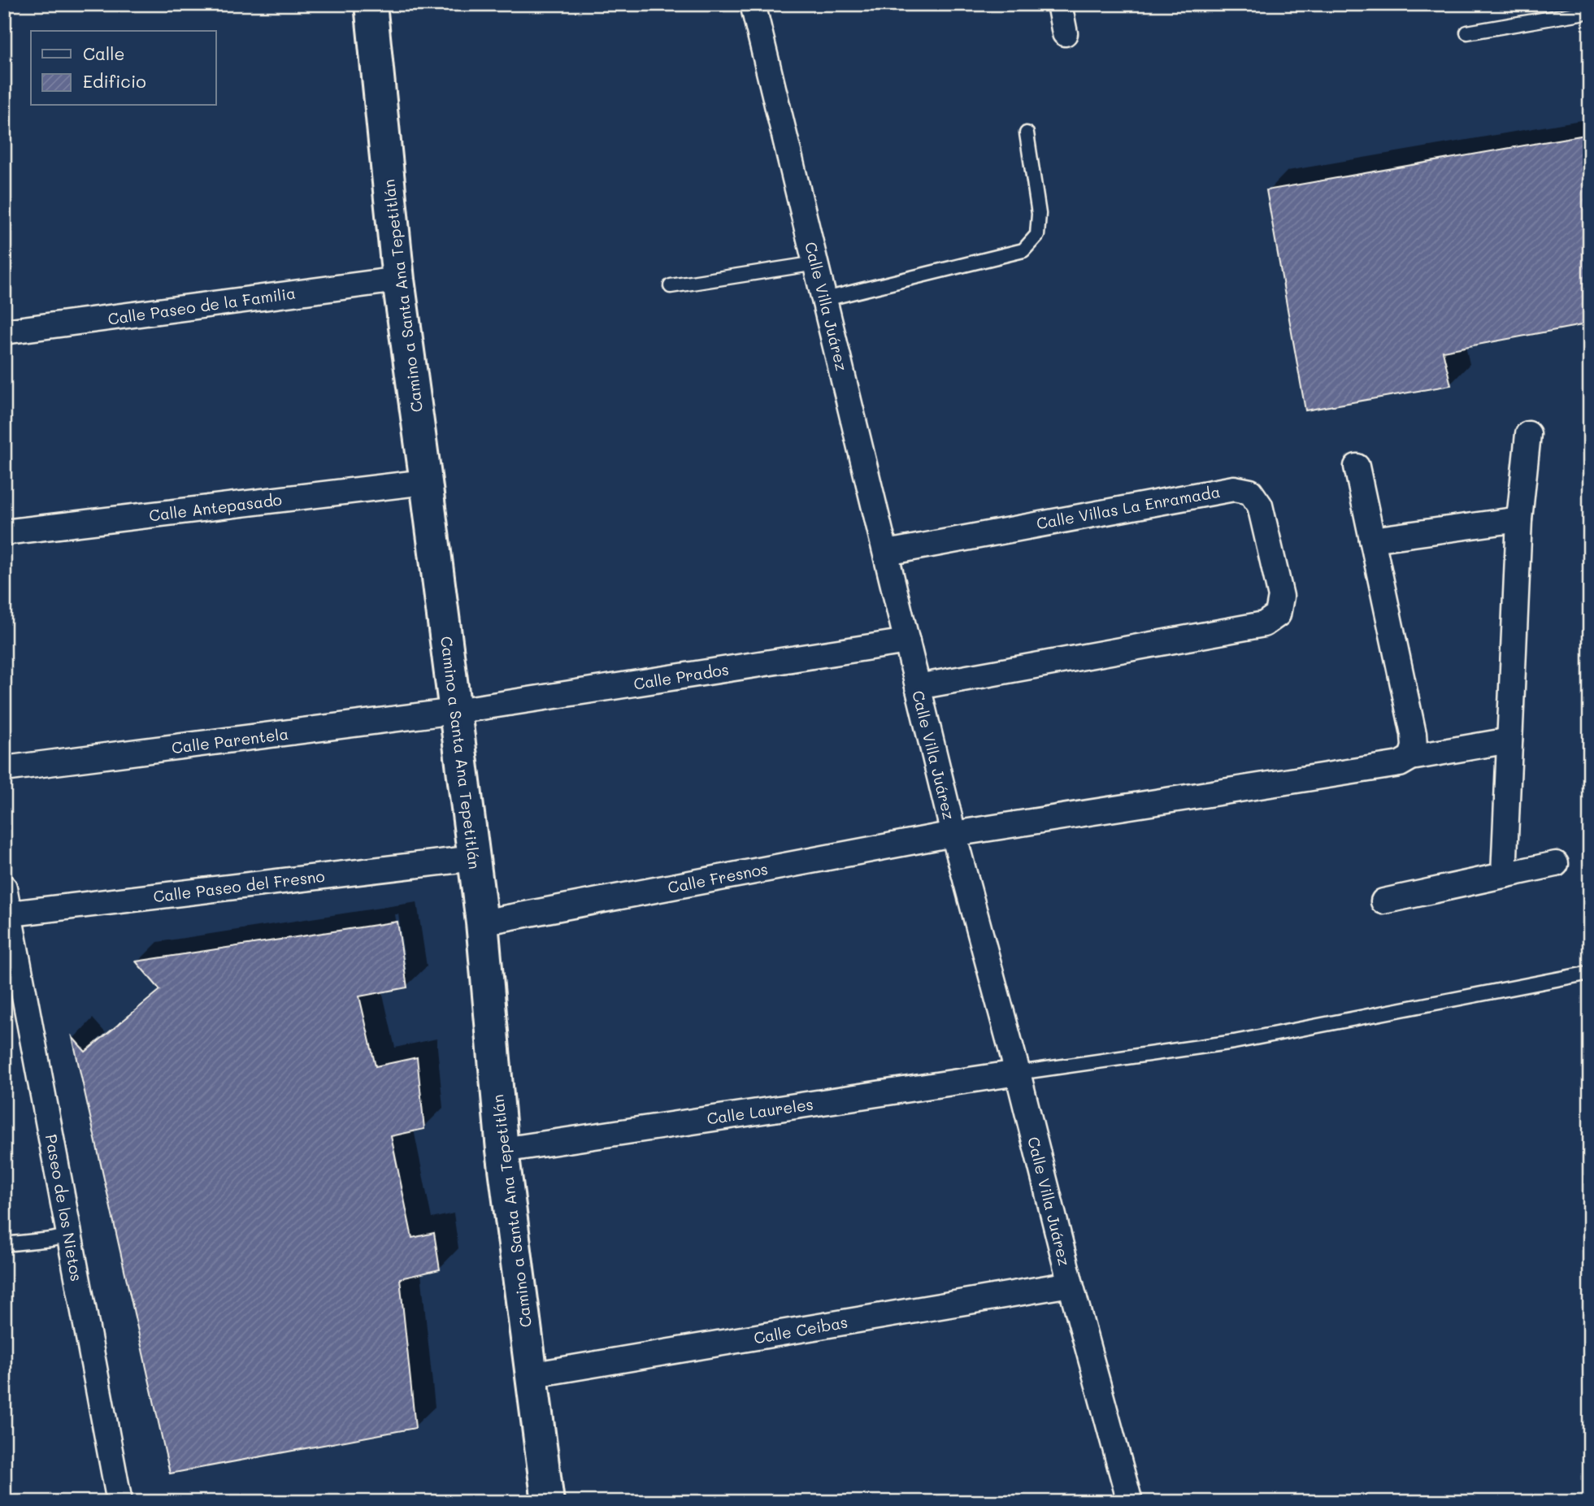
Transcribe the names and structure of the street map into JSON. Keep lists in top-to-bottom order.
{
  "streets": {
    "street": [
      "Camino a Santa Ana Tepetitlán",
      "Calle Paseo de la Familia",
      "Calle Villa Juárez",
      "Calle Antepasado",
      "Calle Villas La Enramada",
      "Calle Prados",
      "Calle Parentela",
      "Calle Fresnos",
      "Calle Paseo del Fresno",
      "Calle Laureles",
      "Paseo de los Nietos",
      "Calle Ceibas"
    ]
  },
  "crossings": [
    ["Camino a Santa Ana Tepetitlán", "Calle Paseo de la Familia"],
    ["Camino a Santa Ana Tepetitlán", "Calle Antepasado"],
    ["Camino a Santa Ana Tepetitlán", "Calle Prados"],
    ["Camino a Santa Ana Tepetitlán", "Calle Parentela"],
    ["Camino a Santa Ana Tepetitlán", "Calle Fresnos"],
    ["Camino a Santa Ana Tepetitlán", "Calle Paseo del Fresno"],
    ["Camino a Santa Ana Tepetitlán", "Calle Laureles"],
    ["Camino a Santa Ana Tepetitlán", "Calle Ceibas"],
    ["Calle Villa Juárez", "Calle Villas La Enramada"],
    ["Calle Villa Juárez", "Calle Prados"],
    ["Calle Villa Juárez", "Calle Fresnos"],
    ["Calle Villa Juárez", "Calle Laureles"],
    ["Calle Villa Juárez", "Calle Ceibas"],
    ["Calle Prados", "Calle Parentela"],
    ["Calle Paseo del Fresno", "Paseo de los Nietos"]
  ],
  "legend": ["Calle", "Edificio"]
}
